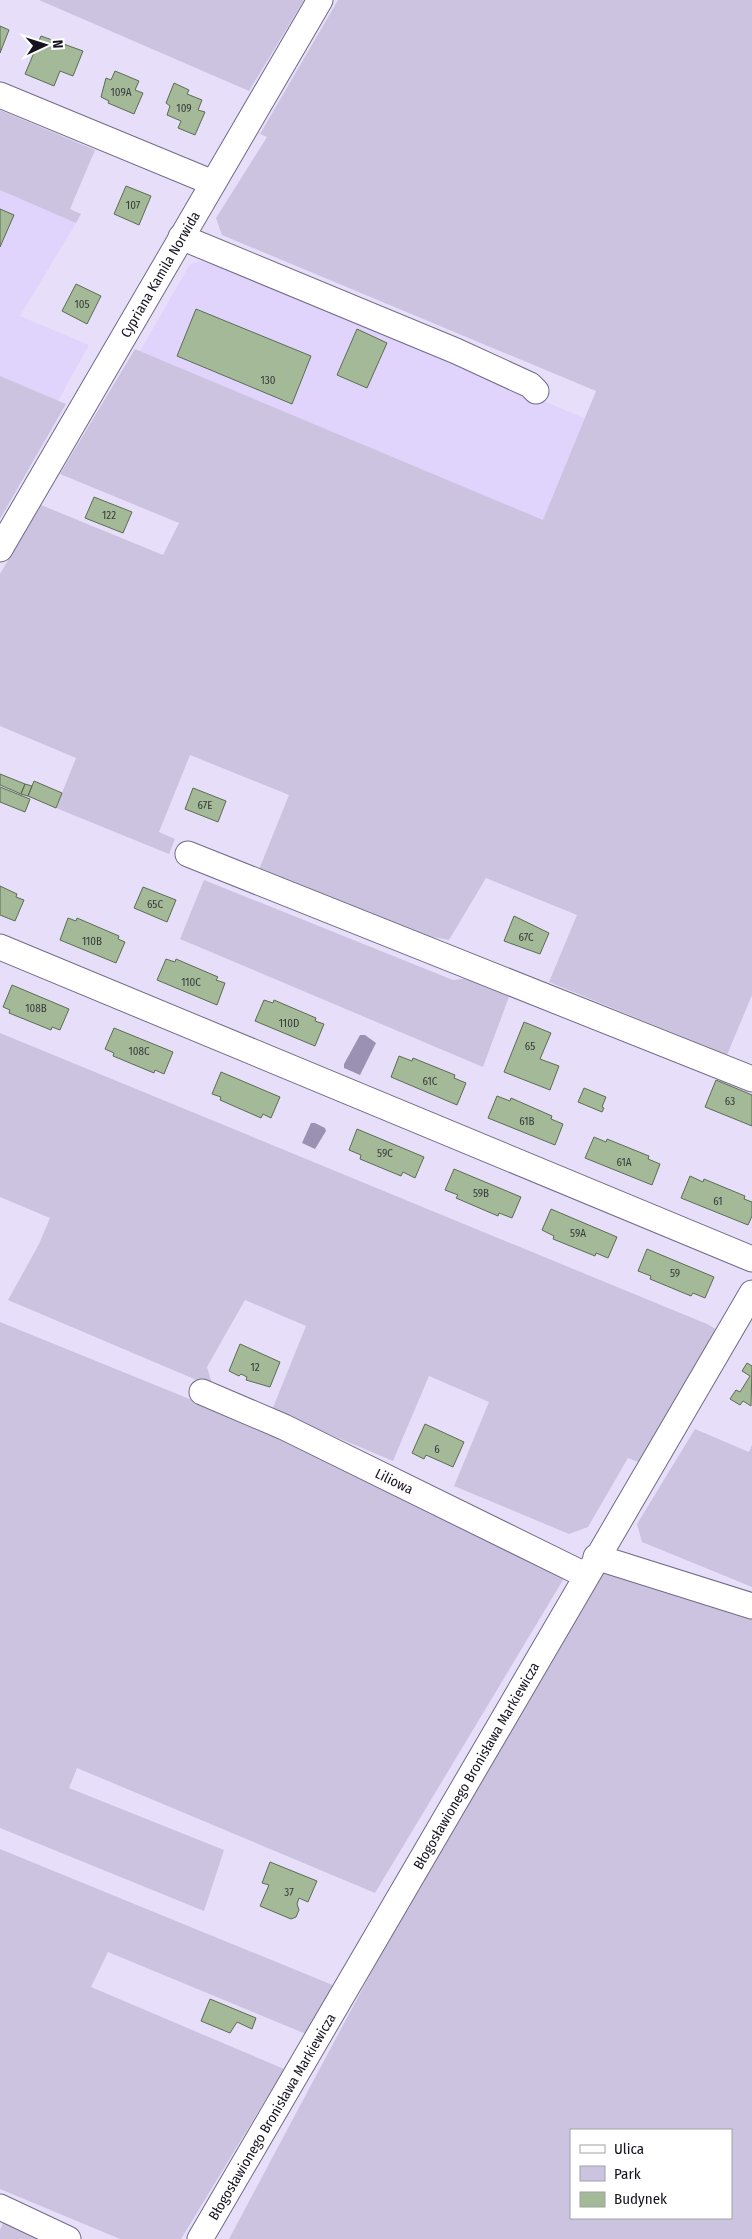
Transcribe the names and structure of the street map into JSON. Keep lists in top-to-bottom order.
{
  "streets": {
    "street": ["Cypriana Kamila Norwida", "Liliowa", "Błogosławionego Bronisława Markiewicza"]
  },
  "crossings": [
    ["Liliowa", "Błogosławionego Bronisława Markiewicza"]
  ],
  "house_numbers": [
    "109A",
    "109",
    "107",
    "105",
    "130",
    "122",
    "67E",
    "65C",
    "67C",
    "110B",
    "110C",
    "108B",
    "110D",
    "65",
    "108C",
    "61C",
    "63",
    "61B",
    "59C",
    "61A",
    "59B",
    "61",
    "59A",
    "59",
    "12",
    "6",
    "37"
  ],
  "legend": ["Ulica", "Park", "Budynek"],
  "north": "right"
}
